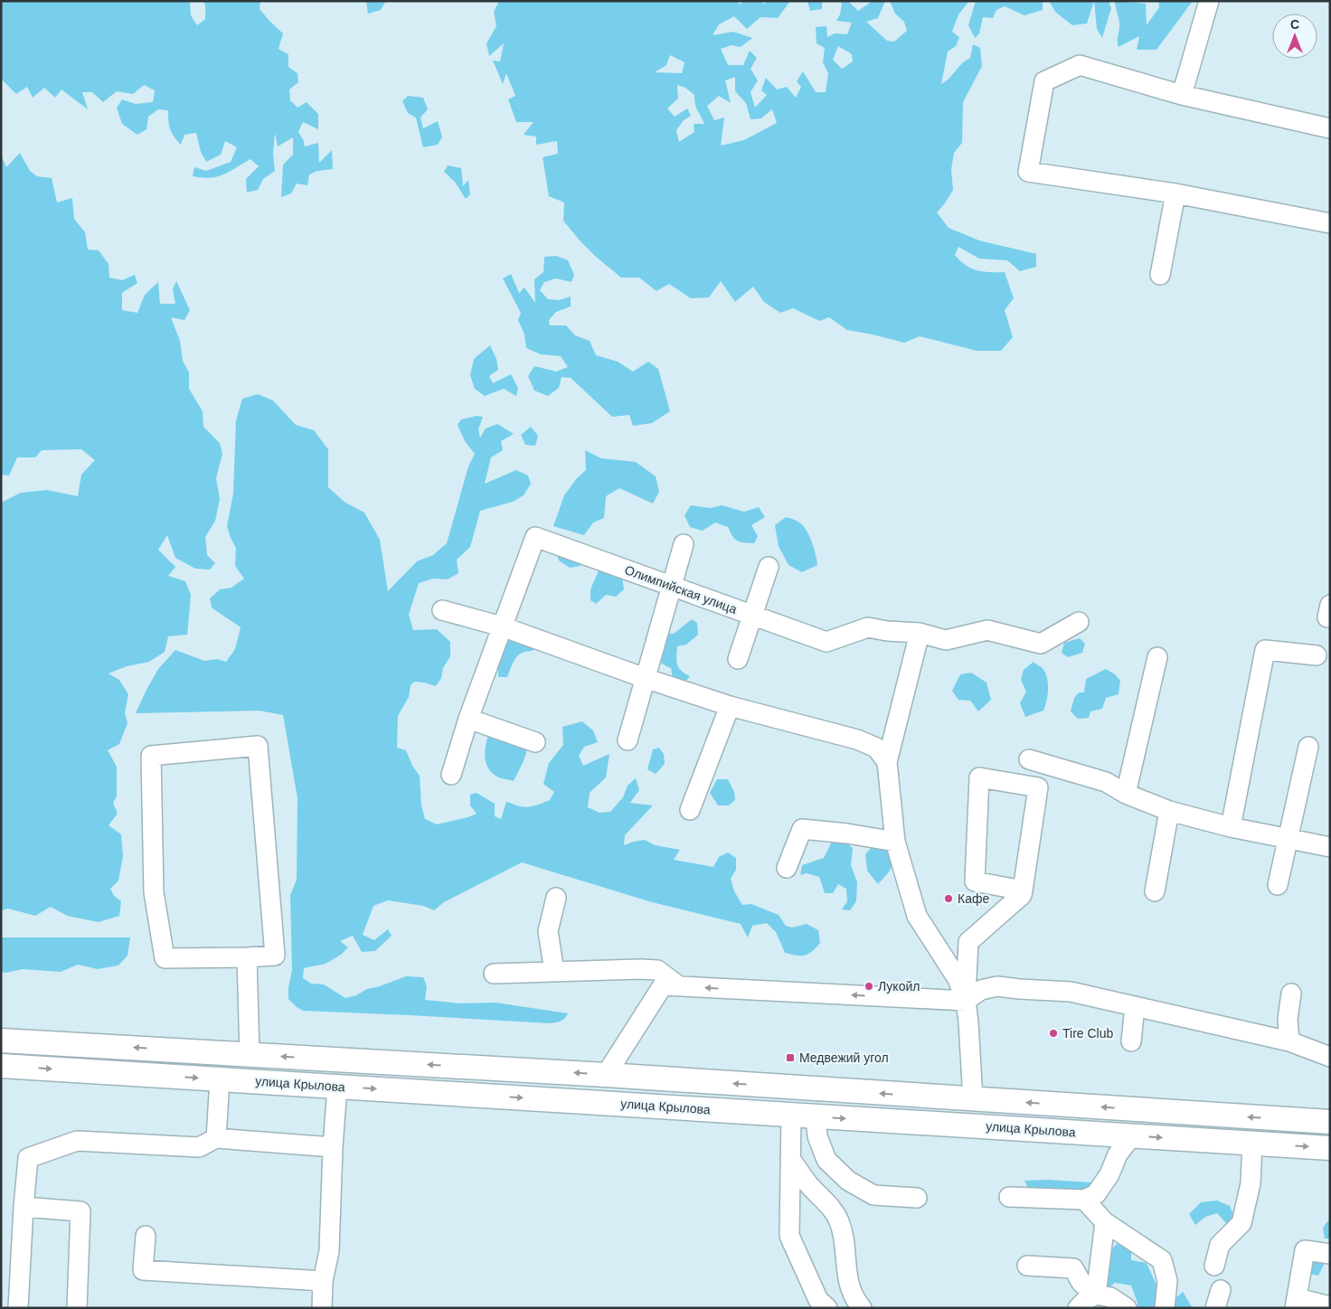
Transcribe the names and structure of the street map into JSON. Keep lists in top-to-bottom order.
{
  "streets": {
    "main road": ["улица Крылова"],
    "street": ["Олимпийская улица"]
  },
  "places": {
    "other": ["Кафе", "Лукойл", "Tire Club"],
    "transit": ["Медвежий угол"]
  },
  "north": "top"
}
